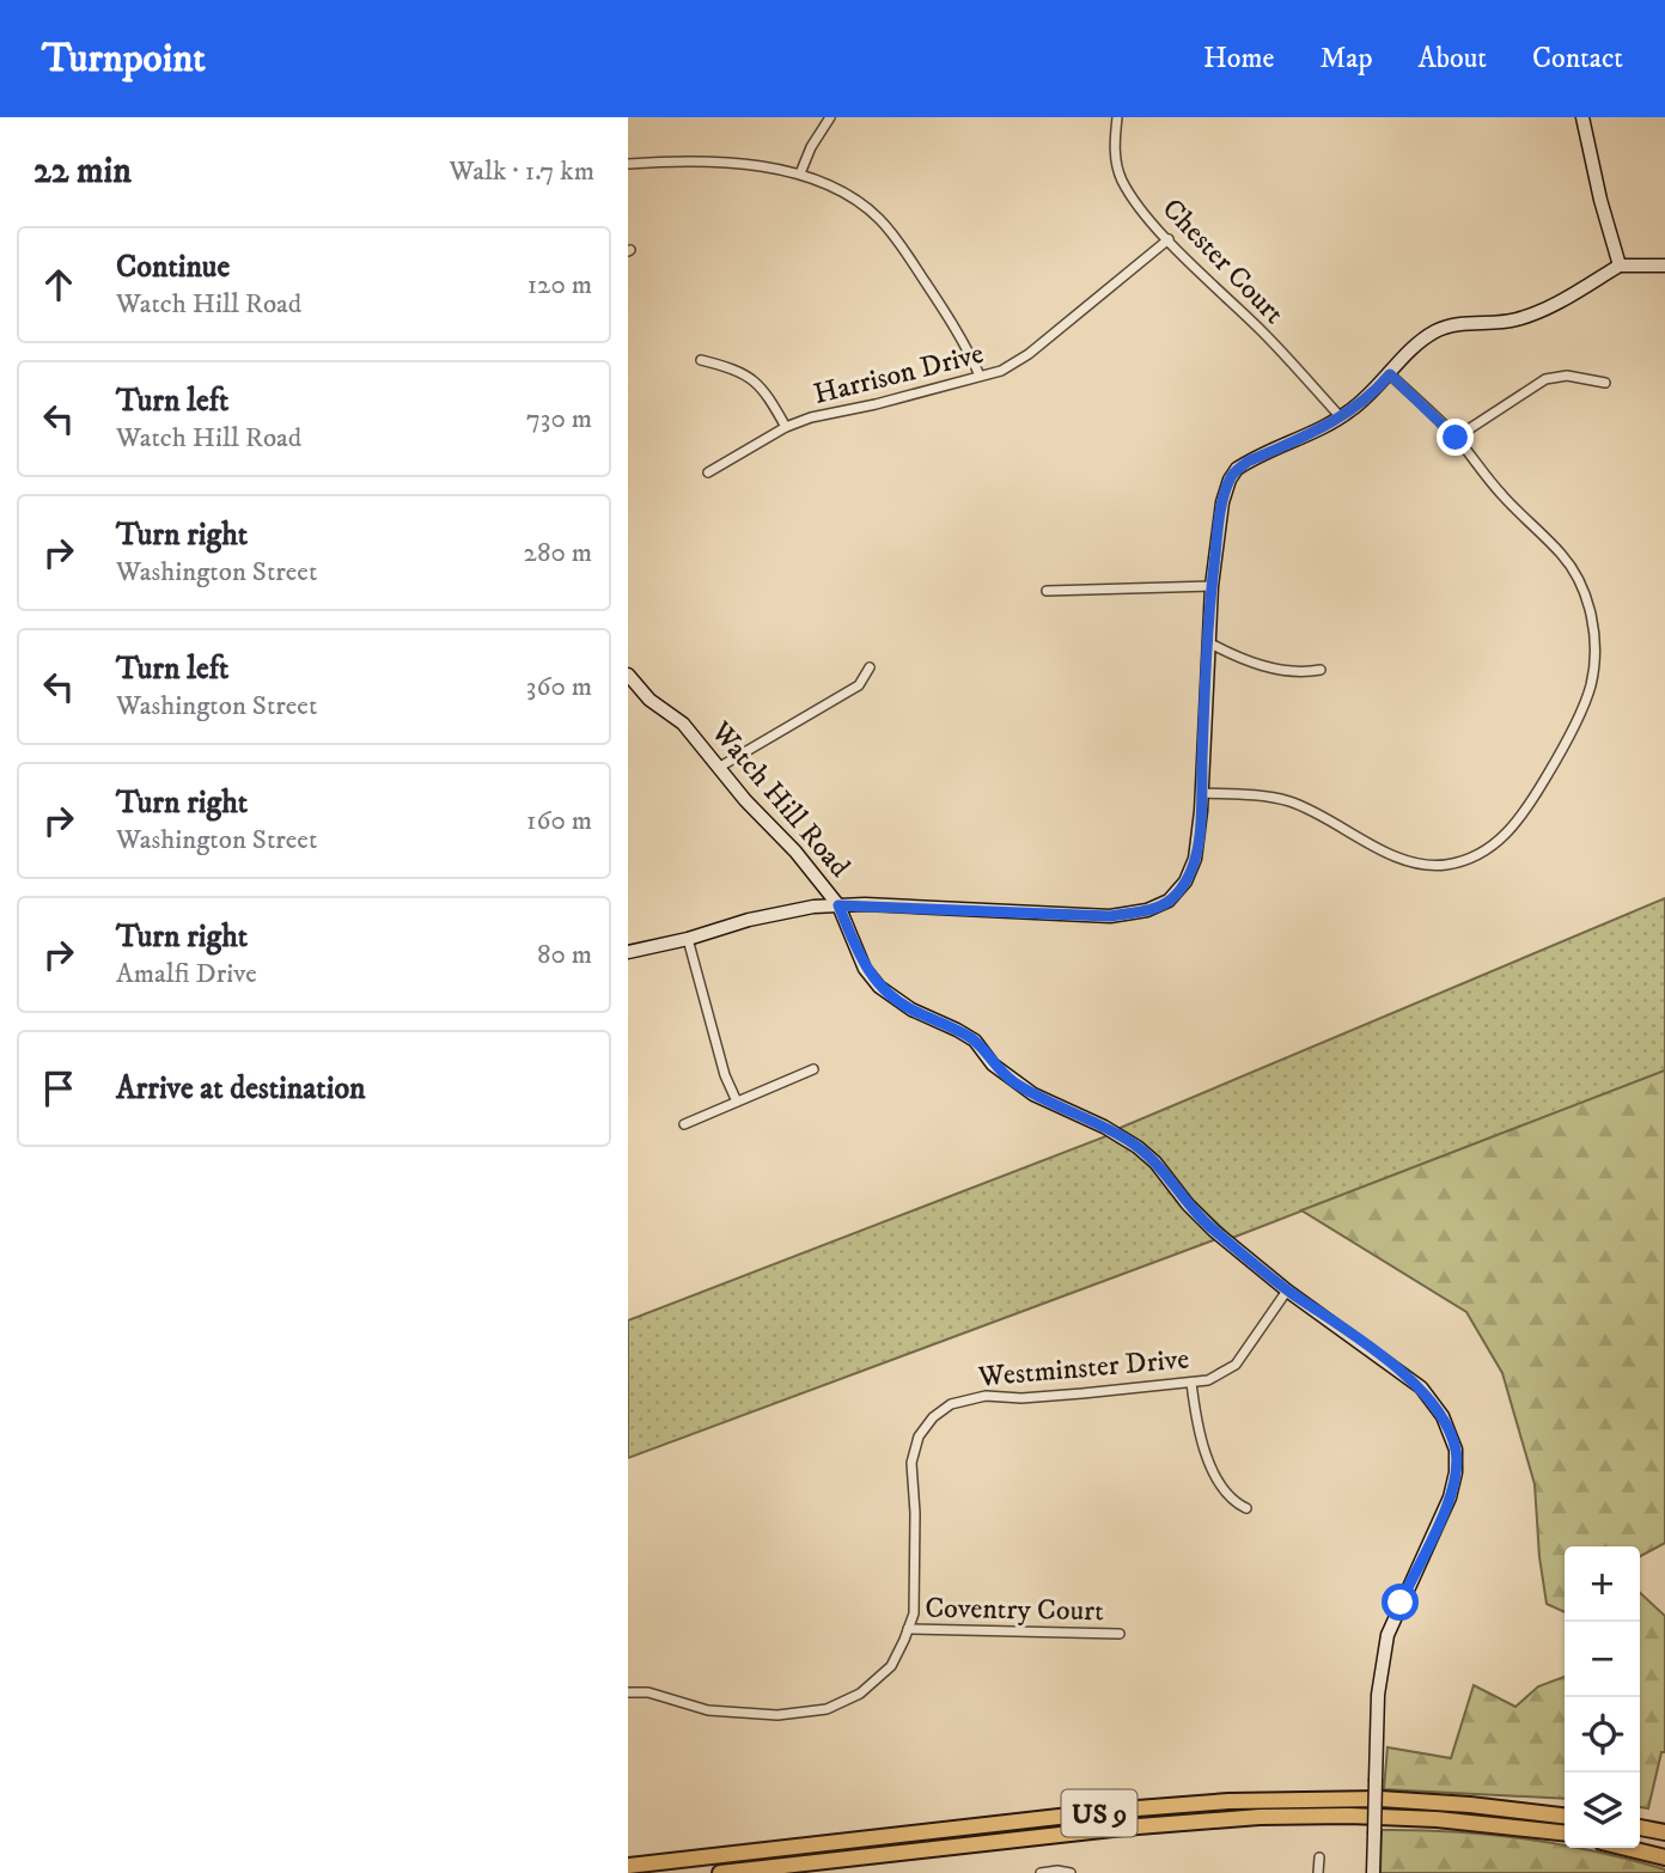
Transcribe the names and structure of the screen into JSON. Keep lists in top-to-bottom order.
{
  "streets": {
    "highway": ["US 9"],
    "street": [
      "Chester Court",
      "Harrison Drive",
      "Watch Hill Road",
      "Westminster Drive",
      "Coventry Court"
    ]
  },
  "crossings": [
    ["Chester Court", "Harrison Drive"],
    ["Watch Hill Road", "Westminster Drive"],
    ["Westminster Drive", "Coventry Court"]
  ],
  "page": {
    "header": "Turnpoint",
    "nav": [
      "Home",
      "Map",
      "About",
      "Contact"
    ],
    "heading": ["22 min", "Walk · 1.7 km"],
    "list": [
      ["Continue", "Watch Hill Road", "120 m"],
      ["Turn left", "Watch Hill Road", "730 m"],
      ["Turn right", "Washington Street", "280 m"],
      ["Turn left", "Washington Street", "360 m"],
      ["Turn right", "Washington Street", "160 m"],
      ["Turn right", "Amalfi Drive", "80 m"],
      "Arrive at destination"
    ],
    "map_buttons": ["+", "−"]
  }
}
